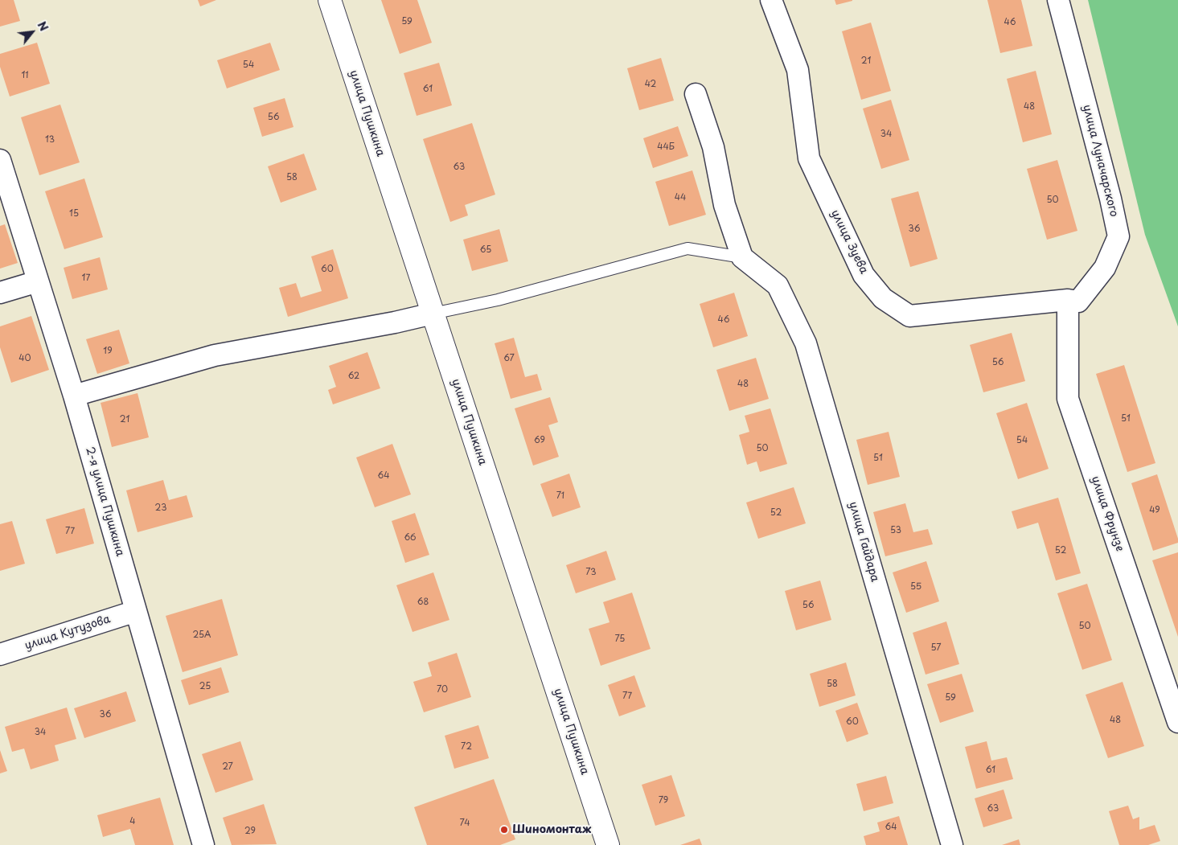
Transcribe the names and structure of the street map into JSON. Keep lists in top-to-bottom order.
{
  "streets": {
    "street": [
      "улица Пушкина",
      "улица Луначарского",
      "улица Зуева",
      "2-я улица Пушкина",
      "улица Фрунзе",
      "улица Гайдара",
      "улица Кутузова"
    ]
  },
  "crossings": [
    ["улица Луначарского", "улица Зуева"],
    ["улица Луначарского", "улица Фрунзе"],
    ["улица Зуева", "улица Фрунзе"],
    ["2-я улица Пушкина", "улица Кутузова"]
  ],
  "places": ["Шиномонтаж"],
  "house_numbers": [
    "59",
    "46",
    "21",
    "54",
    "11",
    "42",
    "61",
    "48",
    "56",
    "34",
    "13",
    "44Б",
    "63",
    "58",
    "44",
    "50",
    "15",
    "36",
    "65",
    "60",
    "17",
    "46",
    "19",
    "40",
    "67",
    "56",
    "62",
    "48",
    "51",
    "21",
    "69",
    "54",
    "50",
    "51",
    "64",
    "71",
    "23",
    "49",
    "52",
    "53",
    "77",
    "66",
    "52",
    "73",
    "55",
    "68",
    "56",
    "50",
    "25А",
    "75",
    "57",
    "58",
    "25",
    "70",
    "77",
    "59",
    "36",
    "48",
    "60",
    "34",
    "72",
    "27",
    "61",
    "79",
    "63",
    "4",
    "74",
    "64",
    "29"
  ],
  "north": "top right"
}
